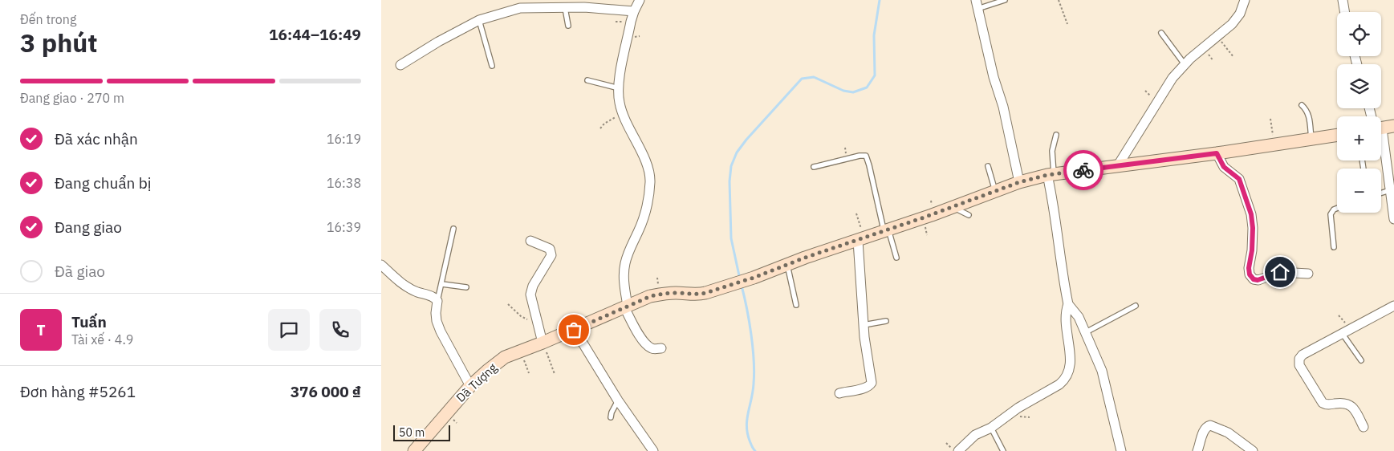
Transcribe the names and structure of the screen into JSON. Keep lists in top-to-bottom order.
{
  "streets": {
    "street": ["Dã Tượng"]
  },
  "scale_bar": "50 m",
  "page": {
    "heading": ["3 phút", "Đến trong", "16:44–16:49"],
    "panel": [
      "Tuấn",
      "Tài xế · 4.9",
      "Đơn hàng #5261",
      "376 000 ₫"
    ],
    "map_buttons": ["+", "−"],
    "bar": "Đang giao · 270 m",
    "list": [
      ["Đã xác nhận", "16:19"],
      ["Đang chuẩn bị", "16:38"],
      ["Đang giao", "16:39"],
      "Đã giao"
    ],
    "round": "T",
    "scale": "50 m"
  }
}
